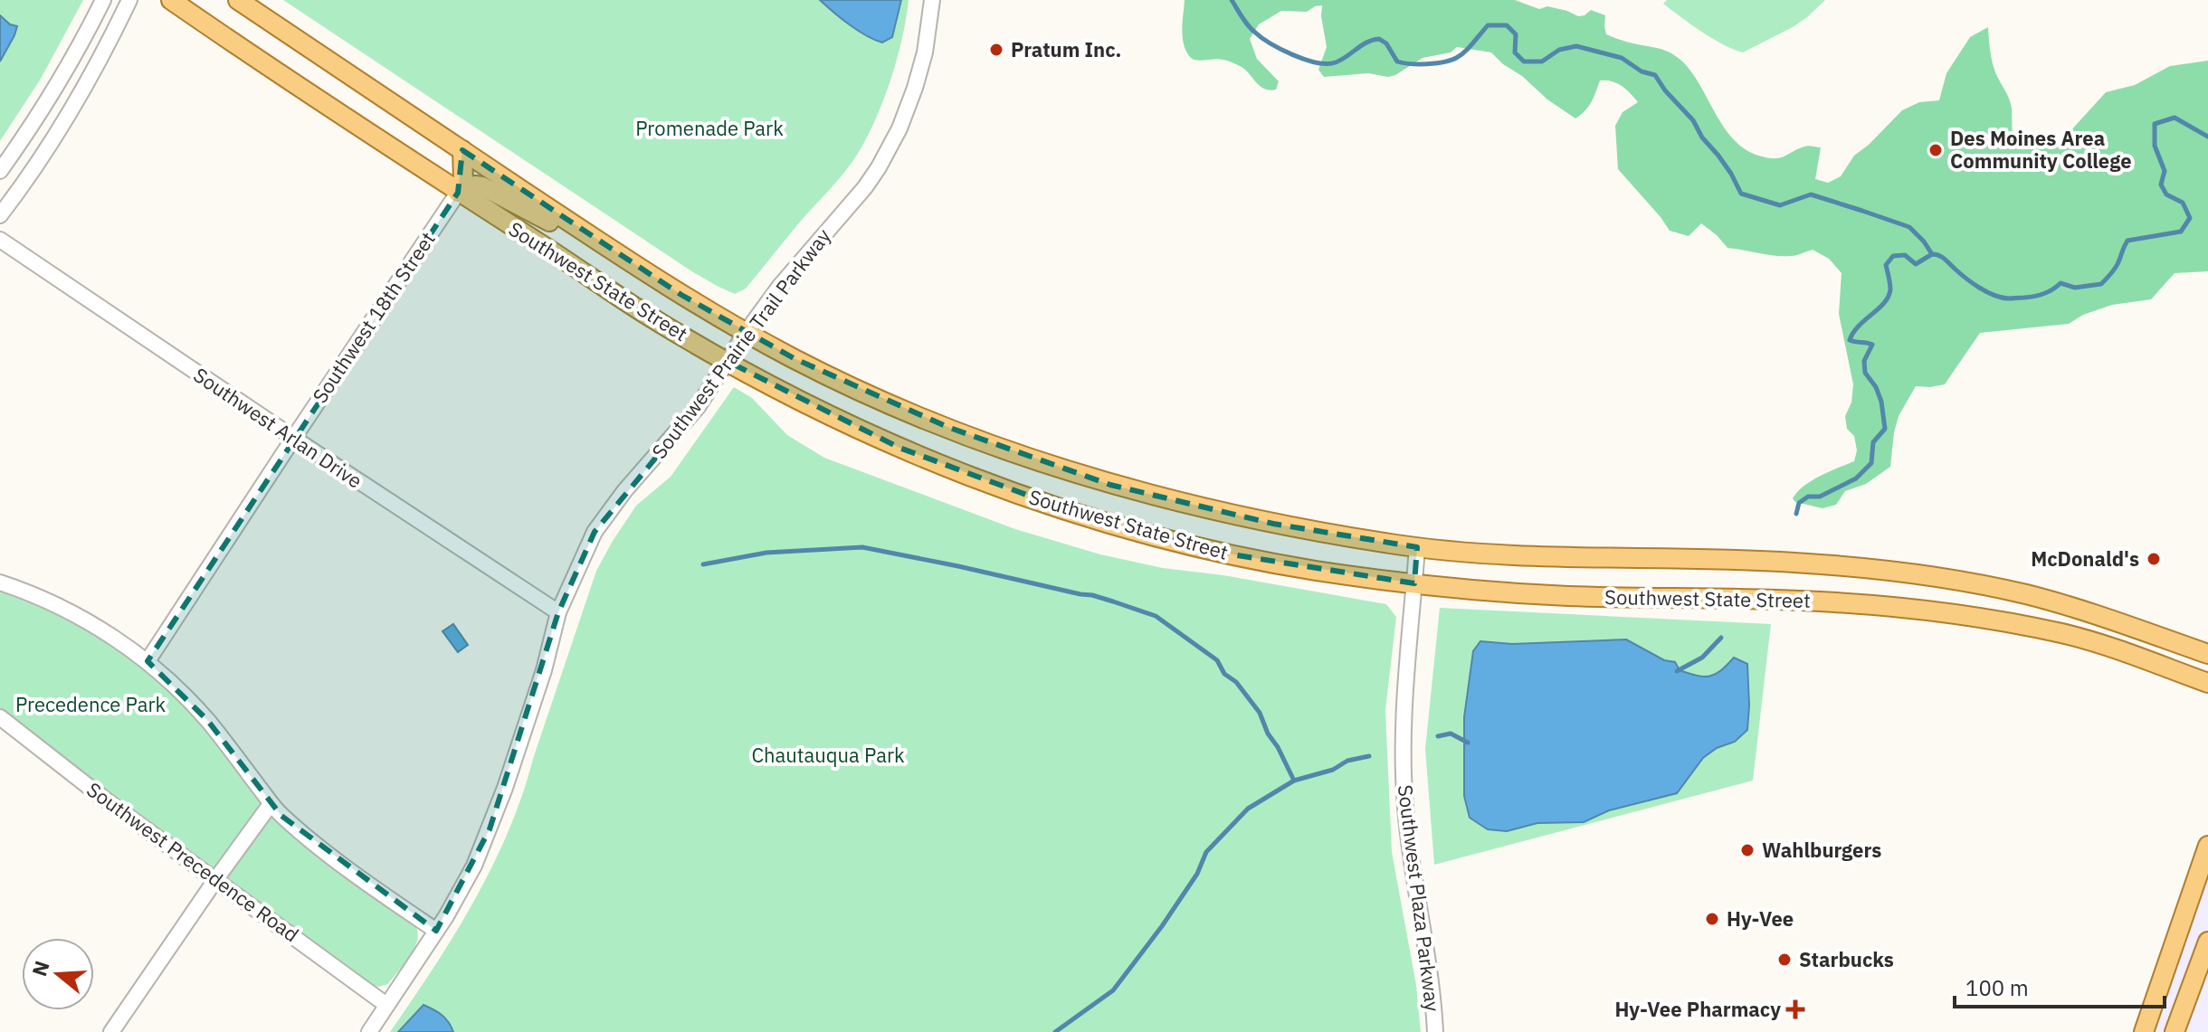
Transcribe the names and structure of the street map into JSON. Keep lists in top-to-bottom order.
{
  "streets": {
    "main road": ["Southwest State Street"],
    "street": [
      "Southwest 18th Street",
      "Southwest Prairie Trail Parkway",
      "Southwest Arlan Drive",
      "Southwest Precedence Road",
      "Southwest Plaza Parkway"
    ]
  },
  "crossings": [
    ["Southwest State Street", "Southwest 18th Street"],
    ["Southwest State Street", "Southwest Prairie Trail Parkway"],
    ["Southwest State Street", "Southwest Plaza Parkway"],
    ["Southwest 18th Street", "Southwest Arlan Drive"],
    ["Southwest Prairie Trail Parkway", "Southwest Arlan Drive"],
    ["Southwest Prairie Trail Parkway", "Southwest Precedence Road"]
  ],
  "parks": ["Promenade Park", "Precedence Park", "Chautauqua Park"],
  "places": {
    "other": [
      "Pratum Inc.",
      "Des Moines Area Community College",
      "McDonald's",
      "Wahlburgers",
      "Hy-Vee",
      "Starbucks"
    ],
    "health": ["Hy-Vee Pharmacy"]
  },
  "scale_bar": "100 m",
  "north": "left"
}
